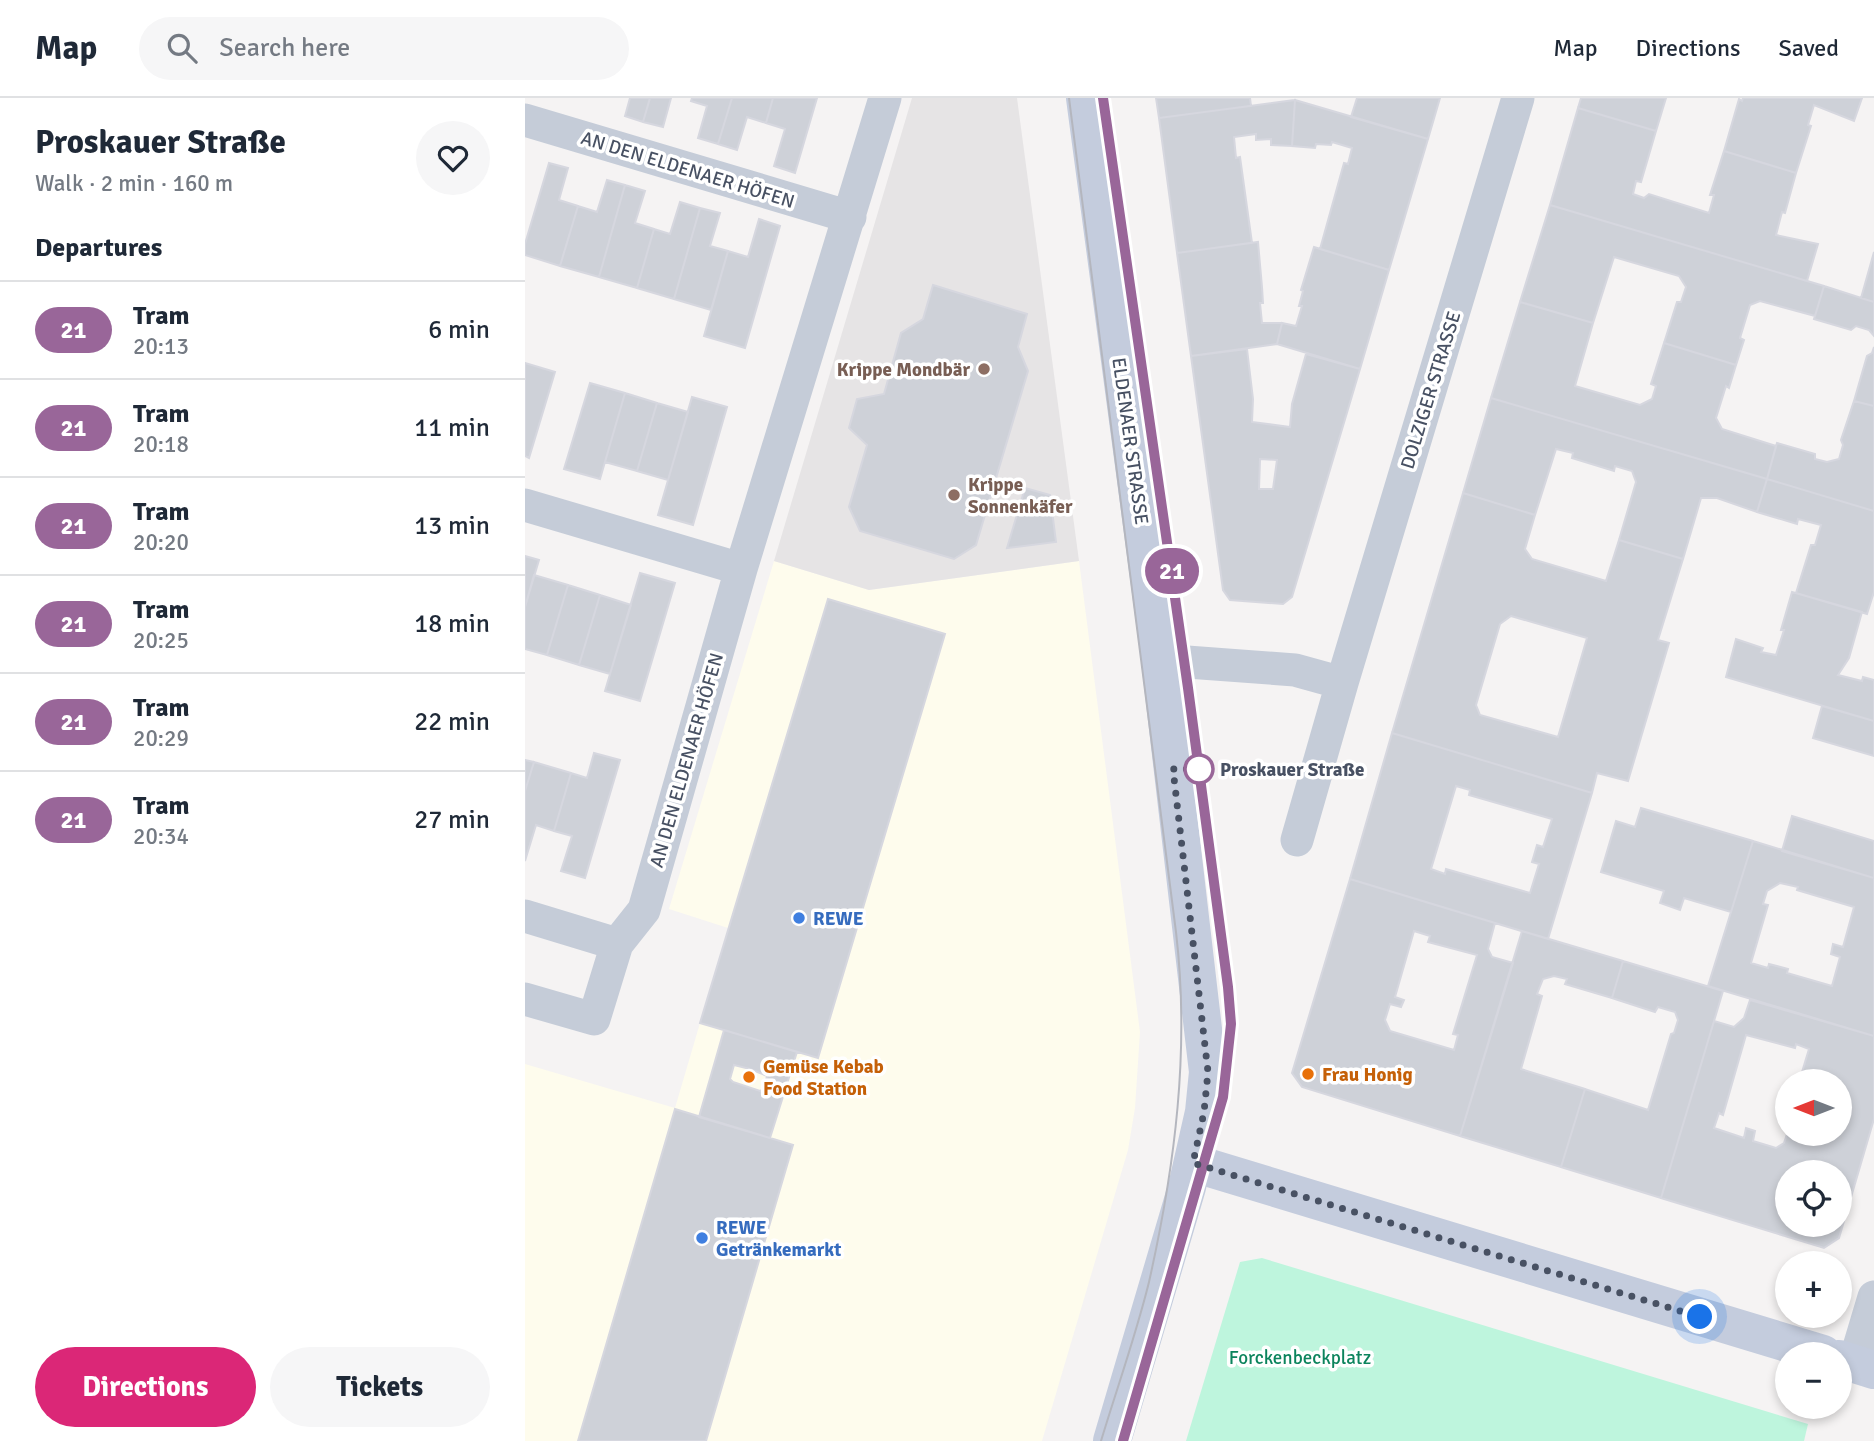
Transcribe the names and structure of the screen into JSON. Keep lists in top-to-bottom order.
{
  "streets": {
    "street": ["AN DEN ELDENAER HÖFEN", "DOLZIGER STRASSE", "ELDENAER STRASSE"]
  },
  "parks": ["Forckenbeckplatz"],
  "places": [
    "Krippe Mondbär",
    "Krippe Sonnenkäfer",
    "Proskauer Straße",
    "REWE",
    "Frau Honig",
    "Gemüse Kebab Food Station",
    "REWE Getränkemarkt"
  ],
  "lines": ["tram line 21"],
  "north": "left",
  "page": {
    "header": "Map",
    "search": "Search here",
    "nav": ["Map", "Directions", "Saved"],
    "heading": [
      ["Proskauer Straße", "Walk · 2 min · 160 m"],
      "Departures"
    ],
    "on_map": "21",
    "list": [
      {
        "mark": "21",
        "name": "Tram",
        "note": "20:13",
        "value": "6 min"
      },
      {
        "mark": "21",
        "name": "Tram",
        "note": "20:18",
        "value": "11 min"
      },
      {
        "mark": "21",
        "name": "Tram",
        "note": "20:20",
        "value": "13 min"
      },
      {
        "mark": "21",
        "name": "Tram",
        "note": "20:25",
        "value": "18 min"
      },
      {
        "mark": "21",
        "name": "Tram",
        "note": "20:29",
        "value": "22 min"
      },
      {
        "mark": "21",
        "name": "Tram",
        "note": "20:34",
        "value": "27 min"
      }
    ],
    "map_buttons": ["+", "−"],
    "buttons": ["Directions", "Tickets"]
  }
}
